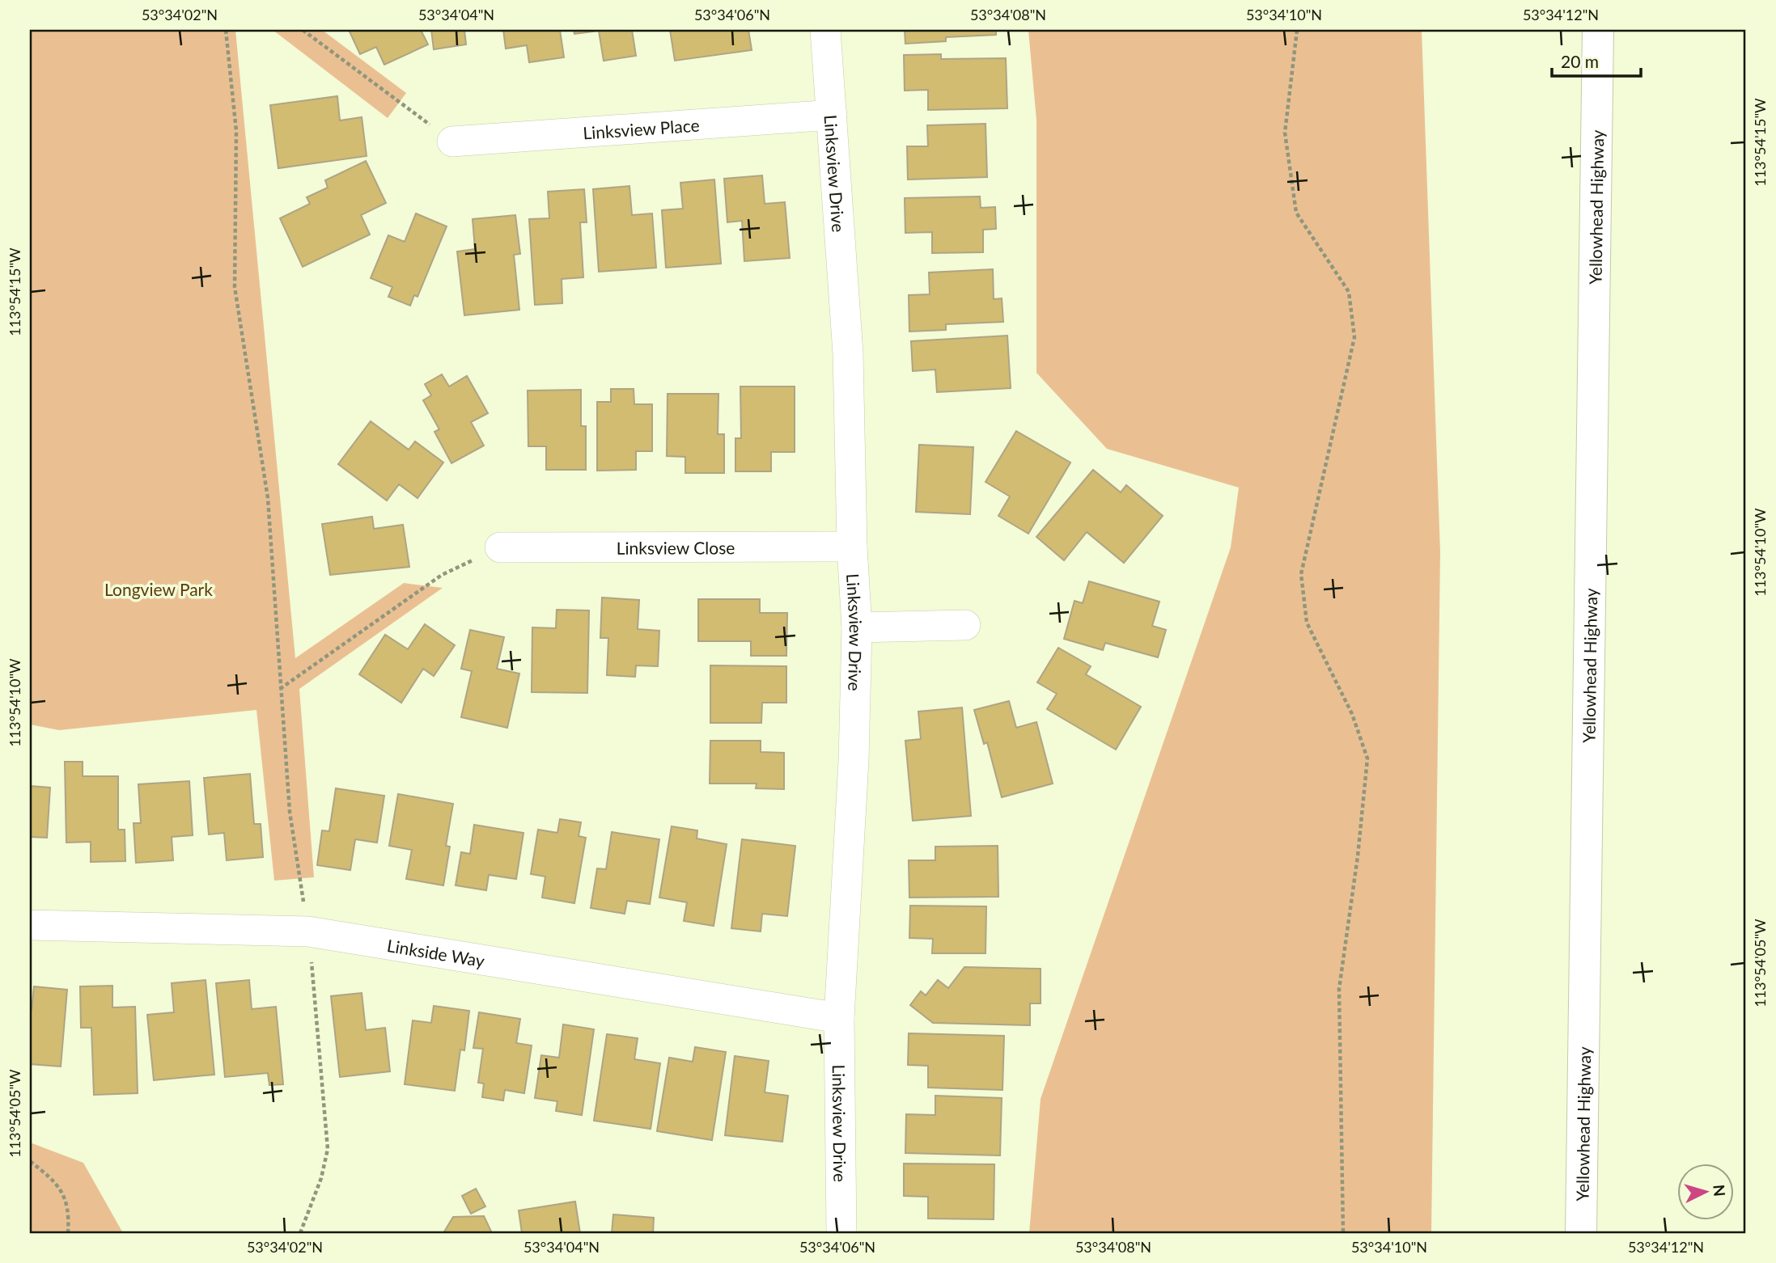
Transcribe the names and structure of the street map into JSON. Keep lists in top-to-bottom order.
{
  "streets": {
    "highway": ["Yellowhead Highway"],
    "street": [
      "Linksview Place",
      "Linksview Drive",
      "Linksview Close",
      "Linkside Way"
    ]
  },
  "crossings": [
    ["Linksview Place", "Linksview Drive"],
    ["Linksview Drive", "Linksview Close"],
    ["Linksview Drive", "Linkside Way"]
  ],
  "parks": ["Longview Park"],
  "scale_bar": "20 m",
  "north": "right",
  "coordinates": [
    "53°34'02\"N",
    "53°34'04\"N",
    "53°34'06\"N",
    "53°34'08\"N",
    "53°34'10\"N",
    "53°34'12\"N",
    "113°54'15\"W",
    "113°54'10\"W",
    "113°54'05\"W"
  ]
}
